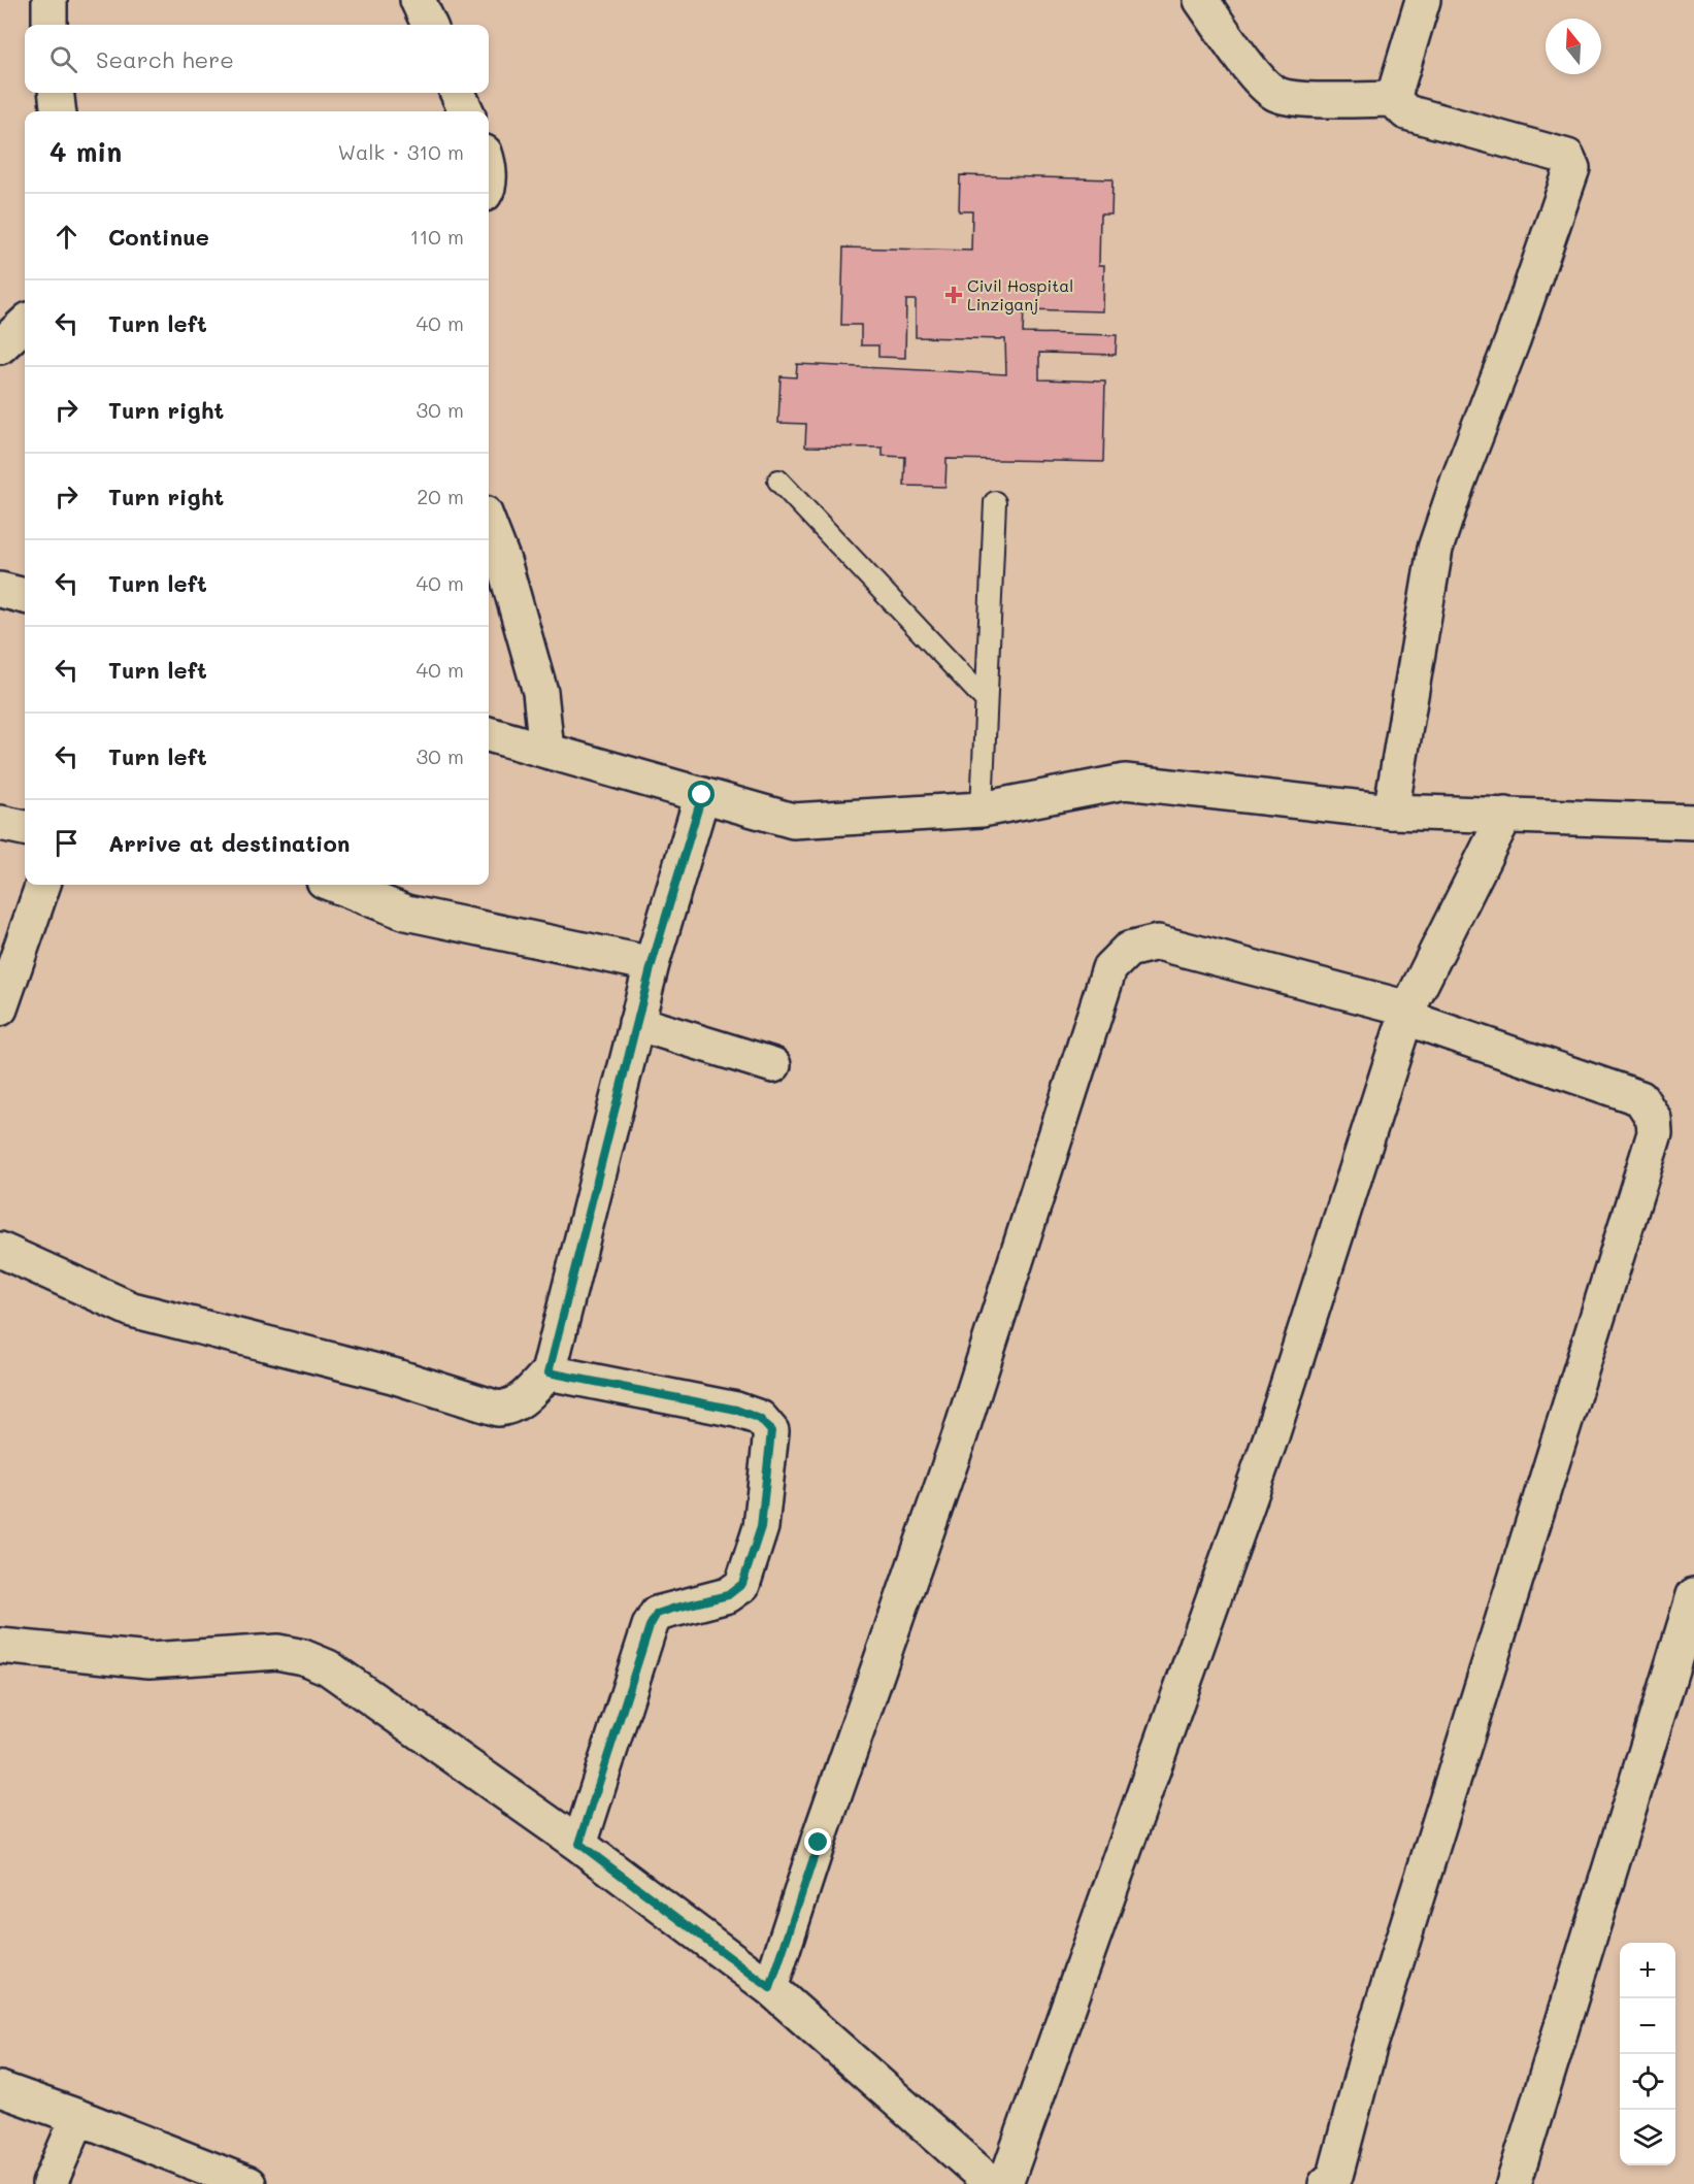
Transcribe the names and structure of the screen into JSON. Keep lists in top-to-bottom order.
{
  "places": {
    "health": ["Civil Hospital Linziganj"]
  },
  "north": "top",
  "page": {
    "search": "Search here",
    "heading": ["4 min", "Walk · 310 m"],
    "list": [
      ["Continue", "110 m"],
      ["Turn left", "40 m"],
      ["Turn right", "30 m"],
      ["Turn right", "20 m"],
      ["Turn left", "40 m"],
      ["Turn left", "40 m"],
      ["Turn left", "30 m"],
      "Arrive at destination"
    ],
    "map_buttons": ["+", "−"]
  }
}
